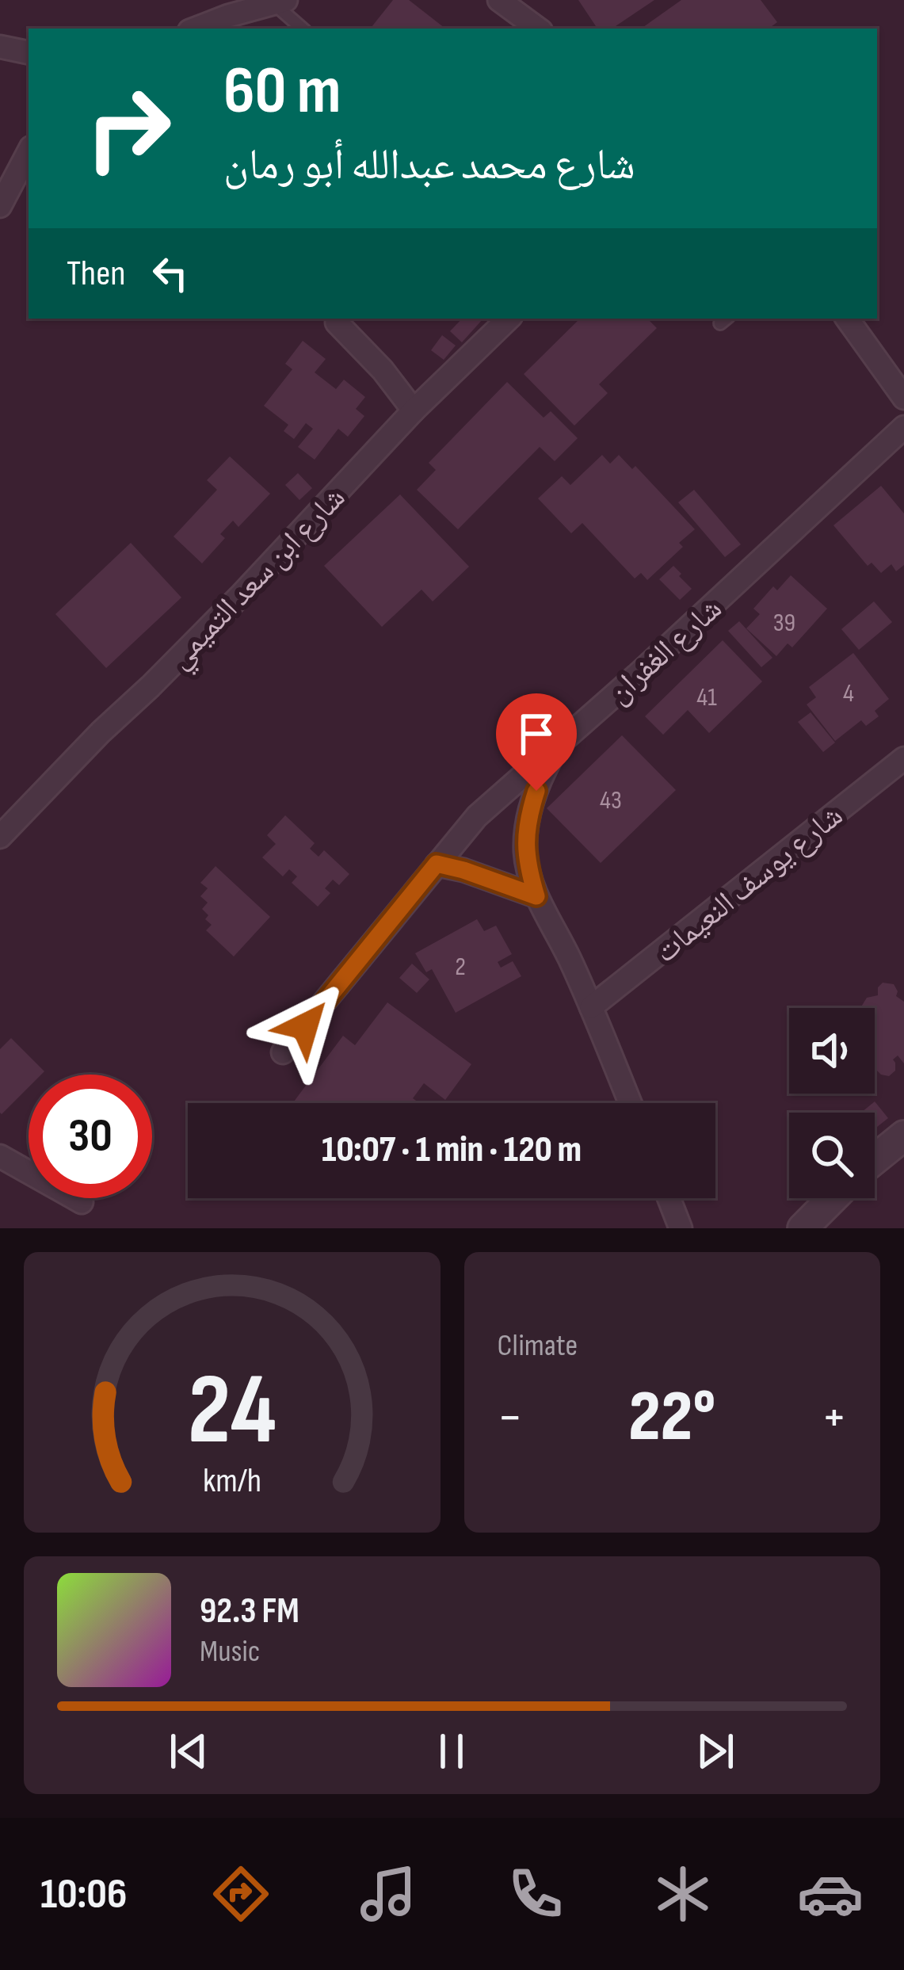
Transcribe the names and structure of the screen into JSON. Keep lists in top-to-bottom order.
{
  "streets": {
    "street": ["شارع ابن سعد التميمي", "شارع الغفران", "شارع يوسف النعيمات"]
  },
  "house_numbers": [
    "39",
    "4",
    "41",
    "43",
    "2"
  ],
  "page": {
    "turn": ["60 m", "شارع محمد عبدالله أبو رمان"],
    "then": "Then",
    "limit": "30",
    "trip": "10:07 · 1 min · 120 m",
    "tile": "Climate",
    "heat": ["−", "22°", "+"],
    "song": ["92.3 FM", "Music"],
    "tabs": "10:06",
    "gauge": ["24", "km/h"]
  }
}
